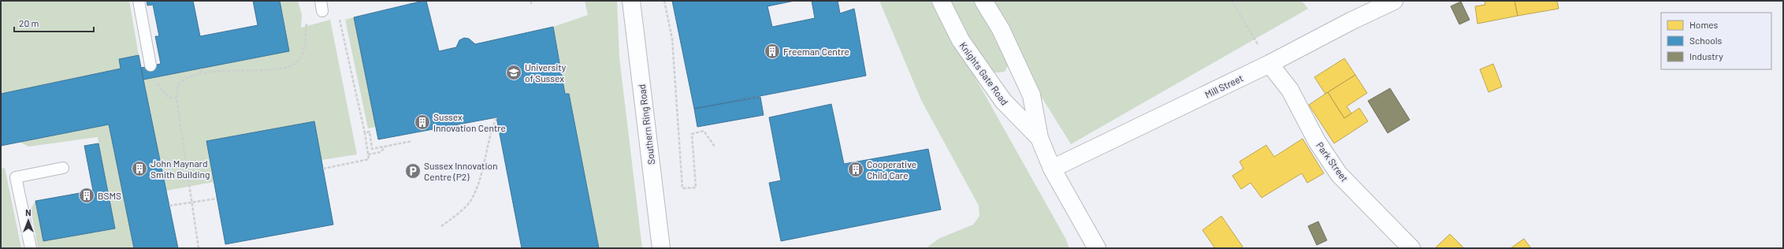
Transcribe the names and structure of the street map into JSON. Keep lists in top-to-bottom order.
{
  "streets": {
    "street": [
      "Knights Gate Road",
      "Mill Street",
      "Southern Ring Road",
      "Park Street"
    ]
  },
  "crossings": [
    ["Knights Gate Road", "Mill Street"],
    ["Mill Street", "Park Street"]
  ],
  "places": {
    "building": [
      "Freeman Centre",
      "Sussex Innovation Centre",
      "John Maynard Smith Building",
      "Cooperative Child Care",
      "BSMS"
    ],
    "school or university": ["University of Sussex"],
    "parking": ["Sussex Innovation Centre (P2)"]
  },
  "legend": ["Homes", "Schools", "Industry"],
  "scale_bar": "20 m",
  "north": "top"
}
